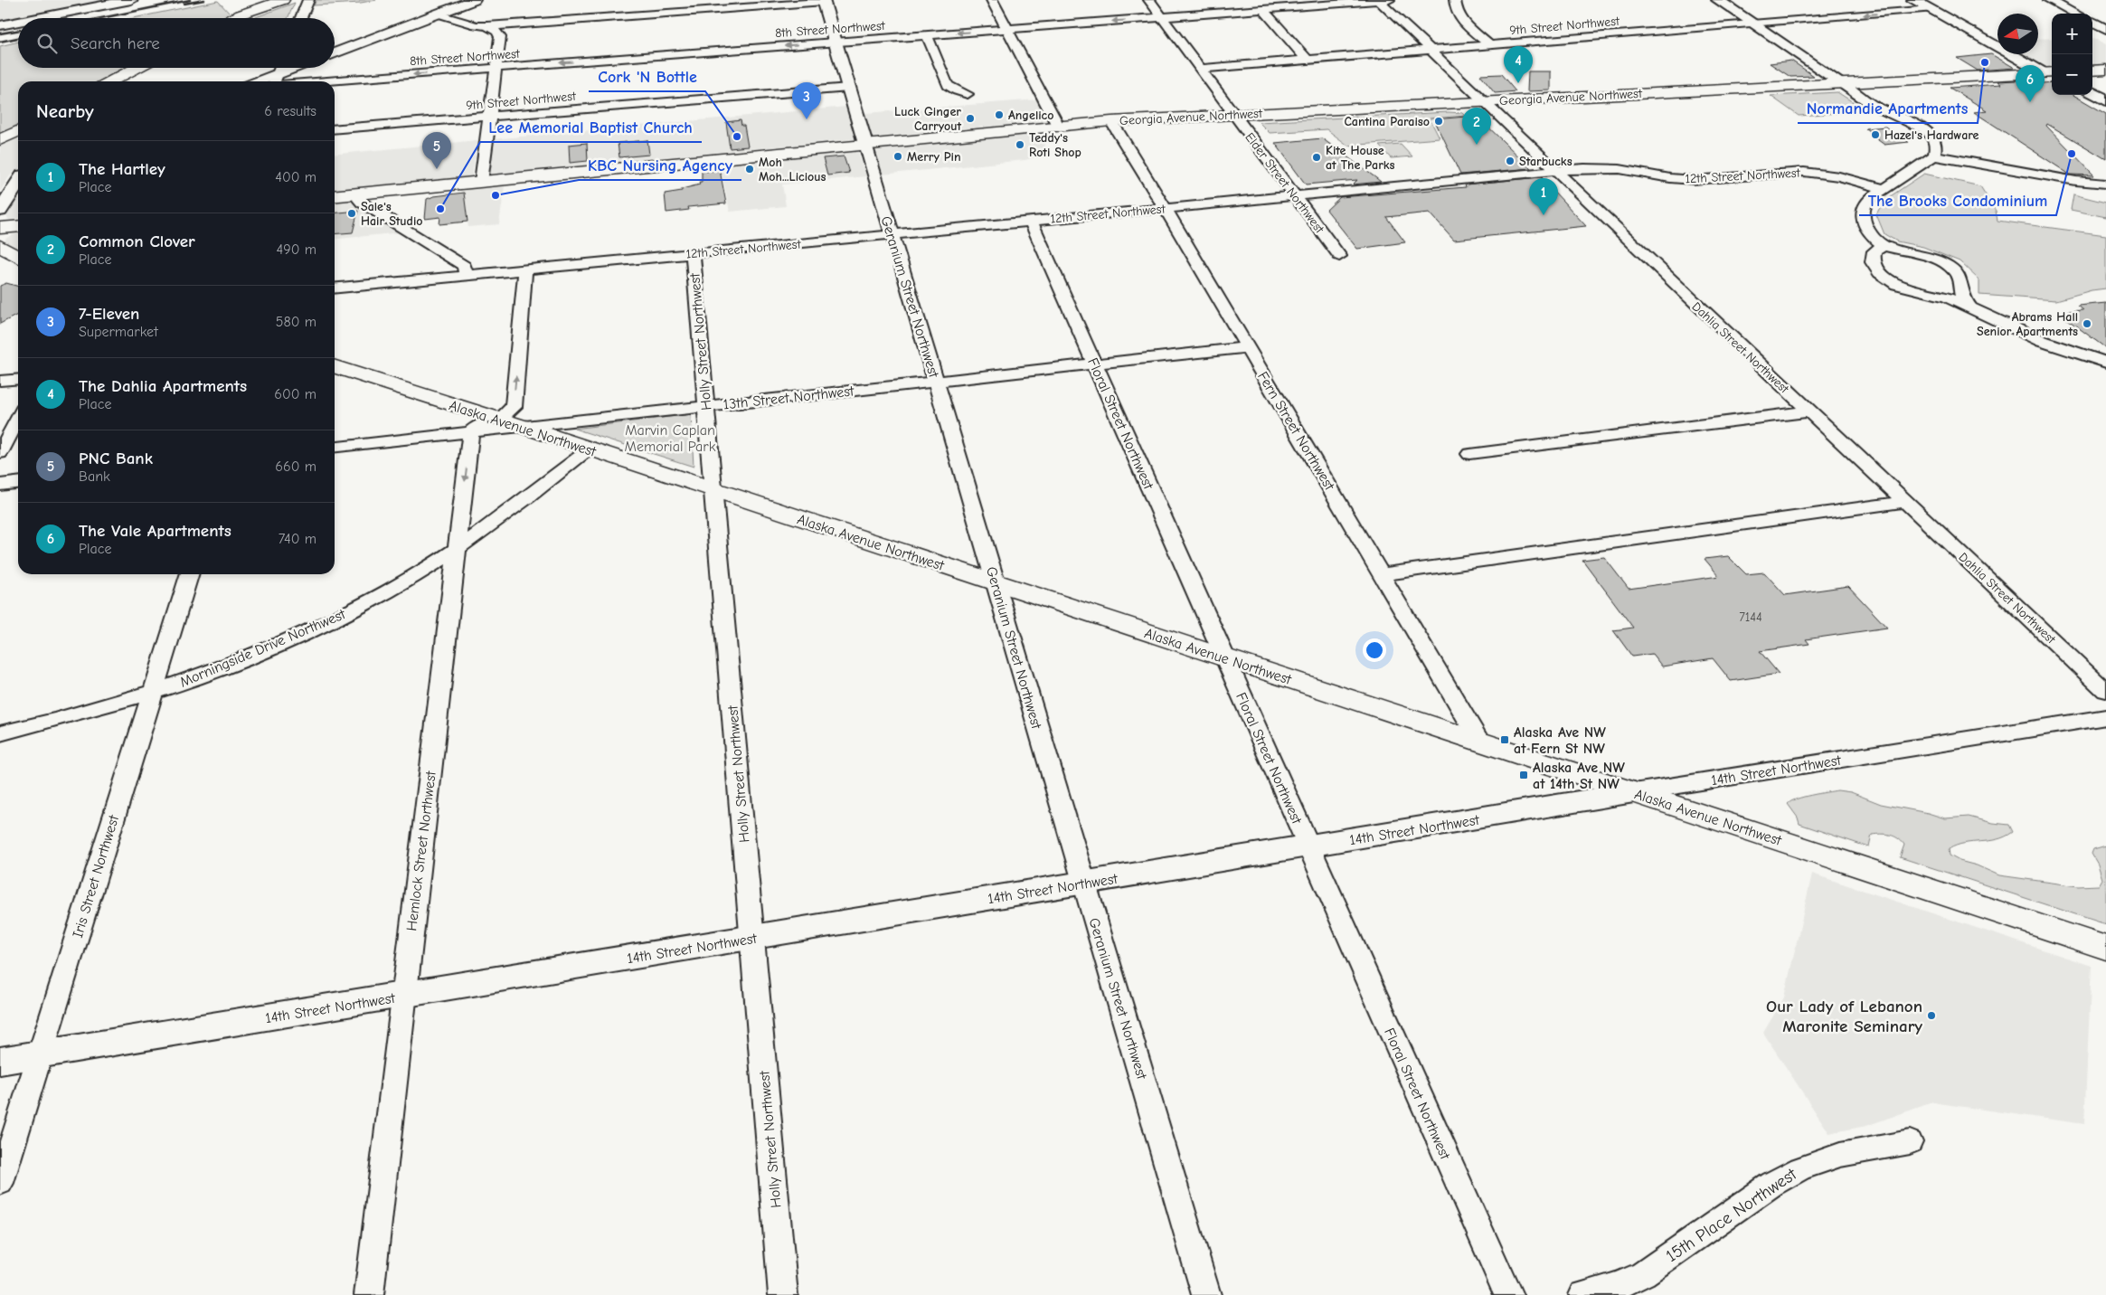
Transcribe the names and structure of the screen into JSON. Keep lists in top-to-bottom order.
{
  "streets": {
    "main road": ["Georgia Avenue Northwest", "Alaska Avenue Northwest"],
    "street": [
      "9th Street Northwest",
      "8th Street Northwest",
      "12th Street Northwest",
      "Elder Street Northwest",
      "Geranium Street Northwest",
      "Holly Street Northwest",
      "Dahlia Street Northwest",
      "13th Street Northwest",
      "Floral Street Northwest",
      "Fern Street Northwest",
      "Morningside Drive Northwest",
      "14th Street Northwest",
      "Hemlock Street Northwest",
      "Iris Street Northwest",
      "15th Place Northwest"
    ]
  },
  "crossings": [
    ["9th Street Northwest", "Elder Street Northwest"],
    ["9th Street Northwest", "Geranium Street Northwest"],
    ["9th Street Northwest", "Dahlia Street Northwest"],
    ["8th Street Northwest", "Elder Street Northwest"],
    ["8th Street Northwest", "Geranium Street Northwest"],
    ["8th Street Northwest", "Dahlia Street Northwest"],
    ["Georgia Avenue Northwest", "Elder Street Northwest"],
    ["Georgia Avenue Northwest", "Geranium Street Northwest"],
    ["Georgia Avenue Northwest", "Dahlia Street Northwest"],
    ["Georgia Avenue Northwest", "Fern Street Northwest"],
    ["12th Street Northwest", "Elder Street Northwest"],
    ["12th Street Northwest", "Geranium Street Northwest"],
    ["12th Street Northwest", "Holly Street Northwest"],
    ["12th Street Northwest", "Dahlia Street Northwest"],
    ["12th Street Northwest", "Floral Street Northwest"],
    ["12th Street Northwest", "Fern Street Northwest"],
    ["Geranium Street Northwest", "13th Street Northwest"],
    ["Geranium Street Northwest", "Alaska Avenue Northwest"],
    ["Geranium Street Northwest", "14th Street Northwest"],
    ["Holly Street Northwest", "13th Street Northwest"],
    ["Holly Street Northwest", "Alaska Avenue Northwest"],
    ["Holly Street Northwest", "14th Street Northwest"],
    ["13th Street Northwest", "Floral Street Northwest"],
    ["13th Street Northwest", "Alaska Avenue Northwest"],
    ["13th Street Northwest", "Fern Street Northwest"],
    ["13th Street Northwest", "Hemlock Street Northwest"],
    ["Floral Street Northwest", "Alaska Avenue Northwest"],
    ["Floral Street Northwest", "14th Street Northwest"],
    ["Alaska Avenue Northwest", "Fern Street Northwest"],
    ["Alaska Avenue Northwest", "Morningside Drive Northwest"],
    ["Alaska Avenue Northwest", "14th Street Northwest"],
    ["Morningside Drive Northwest", "Hemlock Street Northwest"],
    ["Morningside Drive Northwest", "Iris Street Northwest"],
    ["14th Street Northwest", "Hemlock Street Northwest"],
    ["14th Street Northwest", "Iris Street Northwest"]
  ],
  "parks": ["Marvin Caplan Memorial Park"],
  "places": {
    "other": [
      "Normandie Apartments",
      "Angelico",
      "Luck Ginger Carryout",
      "Cantina Paraiso",
      "Hazel's Hardware",
      "Cork 'N Bottle",
      "Teddy's Roti Shop",
      "The Brooks Condominium",
      "Merry Pin",
      "Kite House at The Parks",
      "Starbucks",
      "Moh Moh...Licious",
      "KBC Nursing Agency",
      "Lee Memorial Baptist Church",
      "Sale's Hair Studio",
      "Abrams Hall Senior Apartments",
      "Our Lady of Lebanon Maronite Seminary"
    ],
    "transit": ["Alaska Ave NW at Fern St NW", "Alaska Ave NW at 14th St NW"]
  },
  "house_numbers": ["7144"],
  "north": "left",
  "page": {
    "map_buttons": ["+", "−"],
    "search": "Search here",
    "pins": [
      "4",
      "6",
      "3",
      "2",
      "5",
      "1"
    ],
    "heading": ["Nearby", "6 results"],
    "list": [
      {
        "mark": "1",
        "name": "The Hartley",
        "note": "Place",
        "value": "400 m"
      },
      {
        "mark": "2",
        "name": "Common Clover",
        "note": "Place",
        "value": "490 m"
      },
      {
        "mark": "3",
        "name": "7-Eleven",
        "note": "Supermarket",
        "value": "580 m"
      },
      {
        "mark": "4",
        "name": "The Dahlia Apartments",
        "note": "Place",
        "value": "600 m"
      },
      {
        "mark": "5",
        "name": "PNC Bank",
        "note": "Bank",
        "value": "660 m"
      },
      {
        "mark": "6",
        "name": "The Vale Apartments",
        "note": "Place",
        "value": "740 m"
      }
    ]
  }
}
